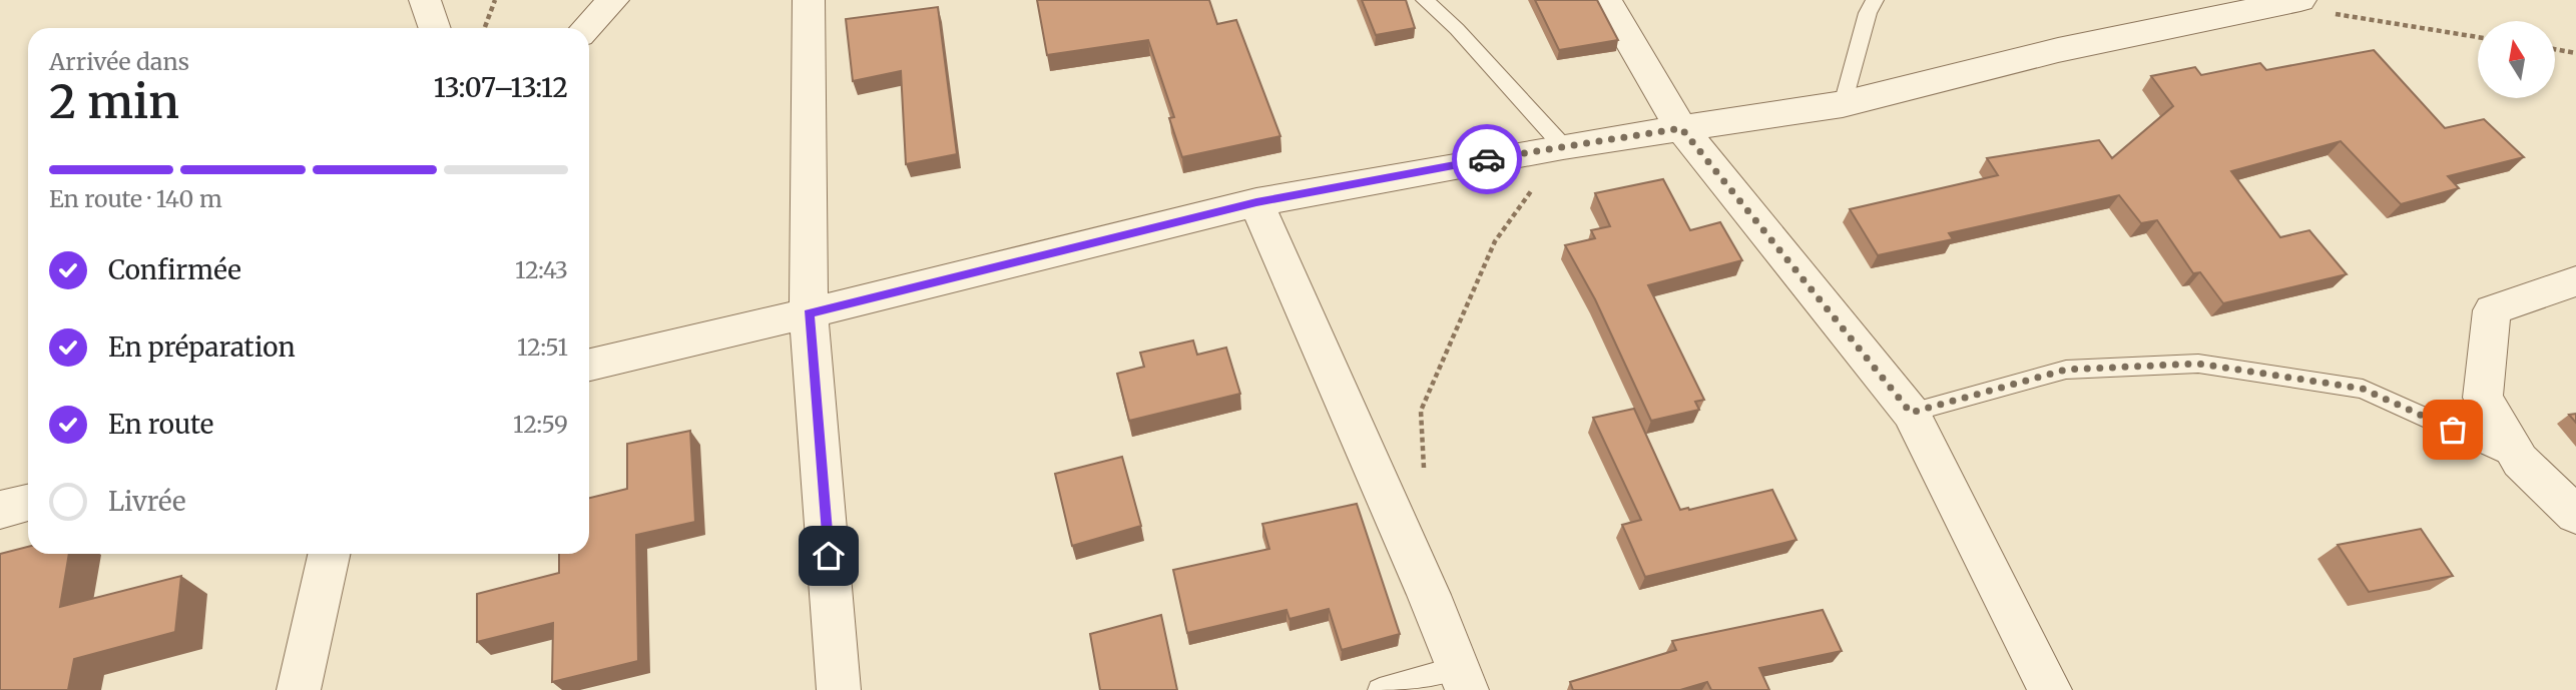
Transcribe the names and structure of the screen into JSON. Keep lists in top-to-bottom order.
{
  "north": "top",
  "page": {
    "heading": ["2 min", "Arrivée dans", "13:07–13:12"],
    "bar": "En route · 140 m",
    "list": [
      ["Confirmée", "12:43"],
      ["En préparation", "12:51"],
      ["En route", "12:59"],
      "Livrée"
    ]
  }
}
